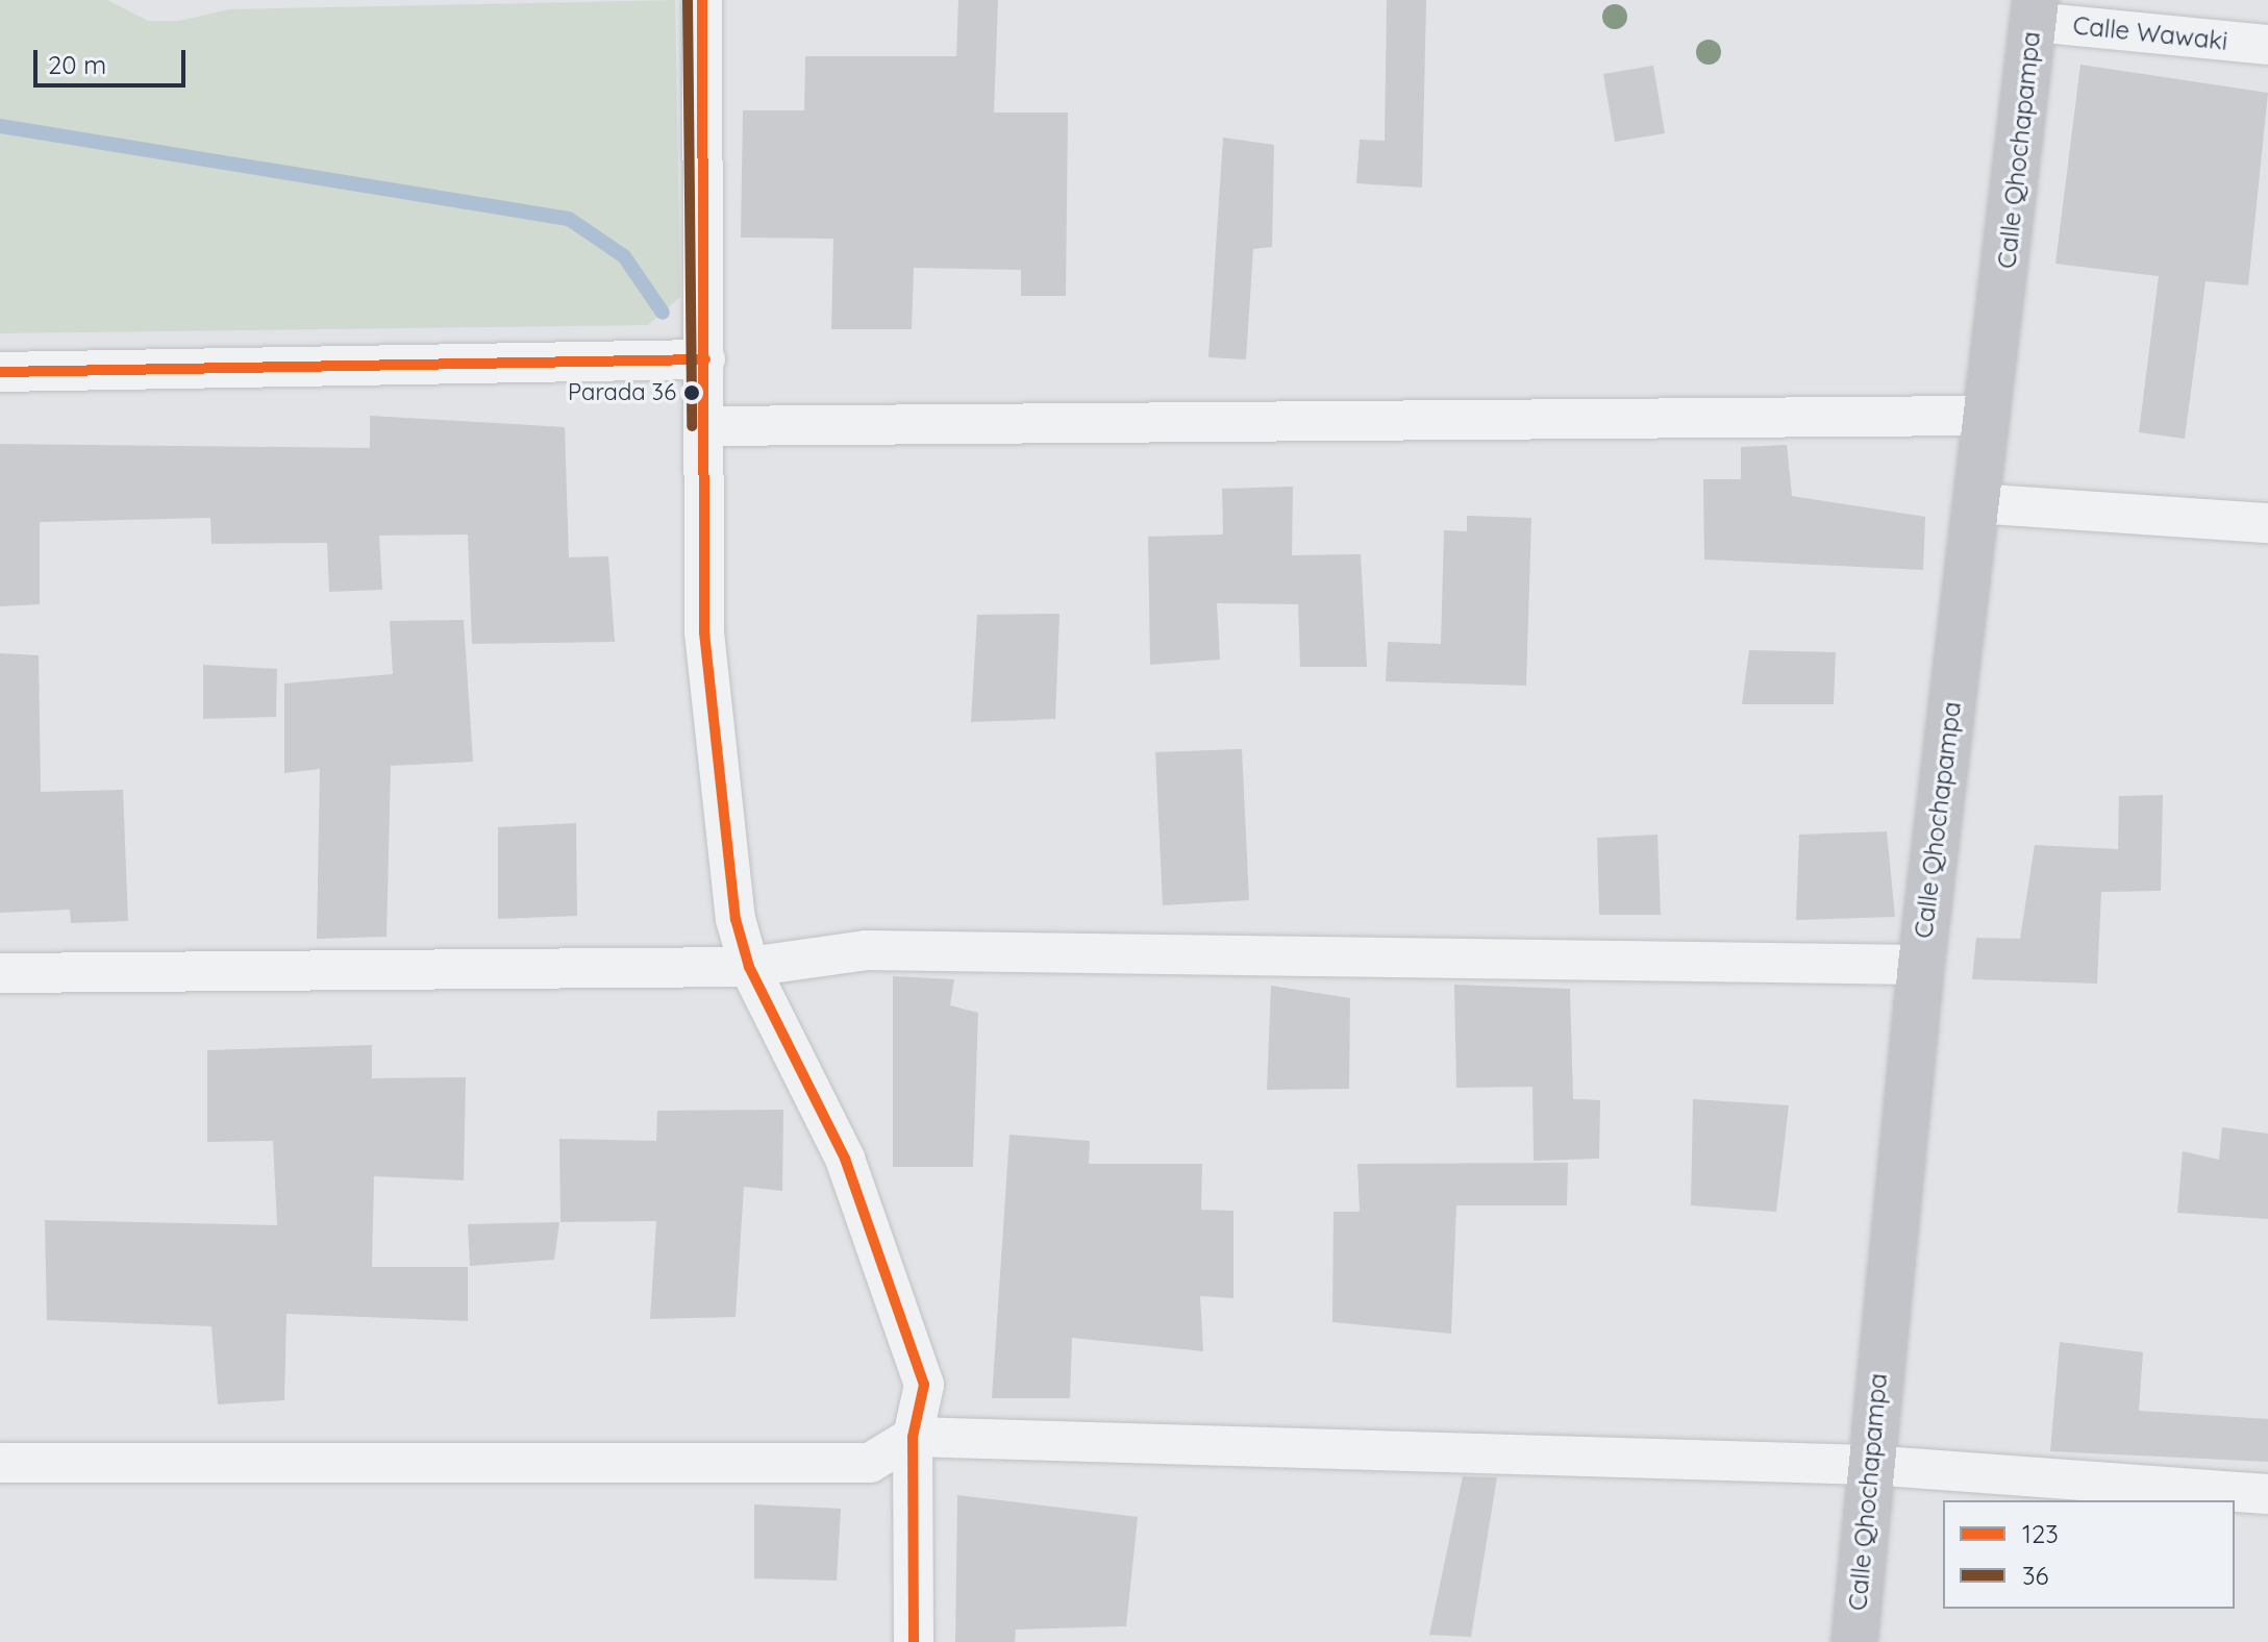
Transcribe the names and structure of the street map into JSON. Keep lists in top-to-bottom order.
{
  "streets": {
    "street": ["Calle Wawaki", "Calle Qhochapampa"]
  },
  "crossings": [
    ["Calle Wawaki", "Calle Qhochapampa"]
  ],
  "places": ["Parada 36"],
  "lines": ["transit line 123", "transit line 36"],
  "legend": ["123", "36"],
  "scale_bar": "20 m"
}
